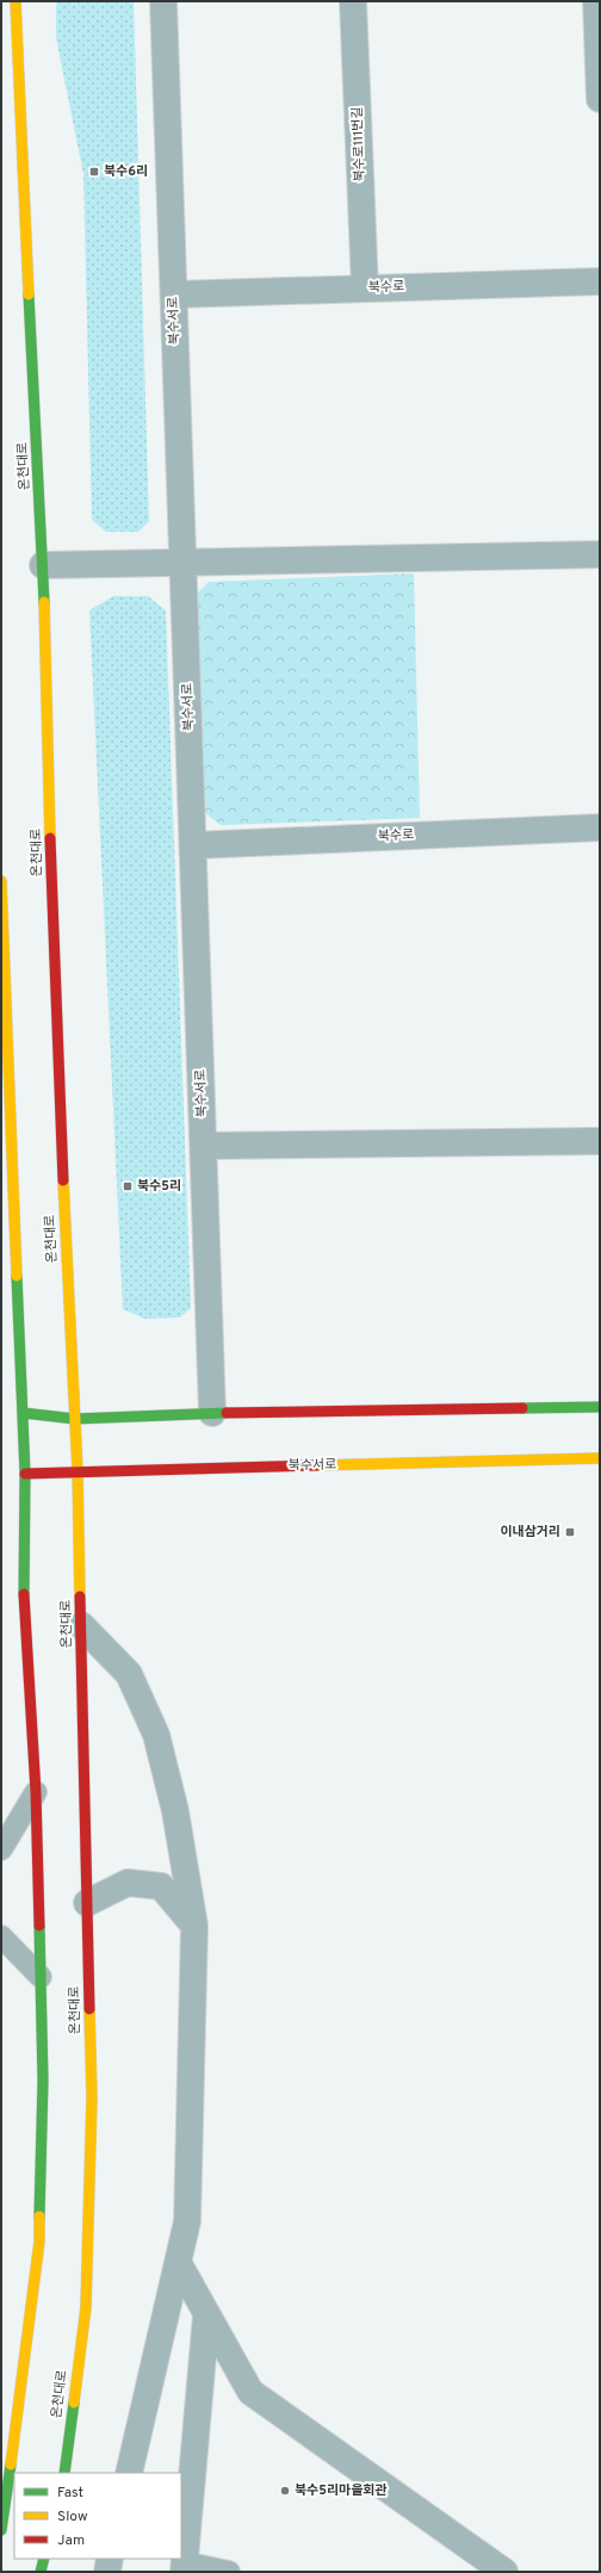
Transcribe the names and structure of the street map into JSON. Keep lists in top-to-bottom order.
{
  "streets": {
    "street": [
      "북수로111번길",
      "북수로",
      "북수서로",
      "온천대로"
    ]
  },
  "crossings": [
    ["북수로111번길", "북수로"],
    ["북수로", "북수서로"],
    ["북수서로", "온천대로"]
  ],
  "places": {
    "transit": ["북수6리", "북수5리", "이내삼거리"],
    "other": ["북수5리마을회관"]
  },
  "legend": ["Fast", "Slow", "Jam"]
}
